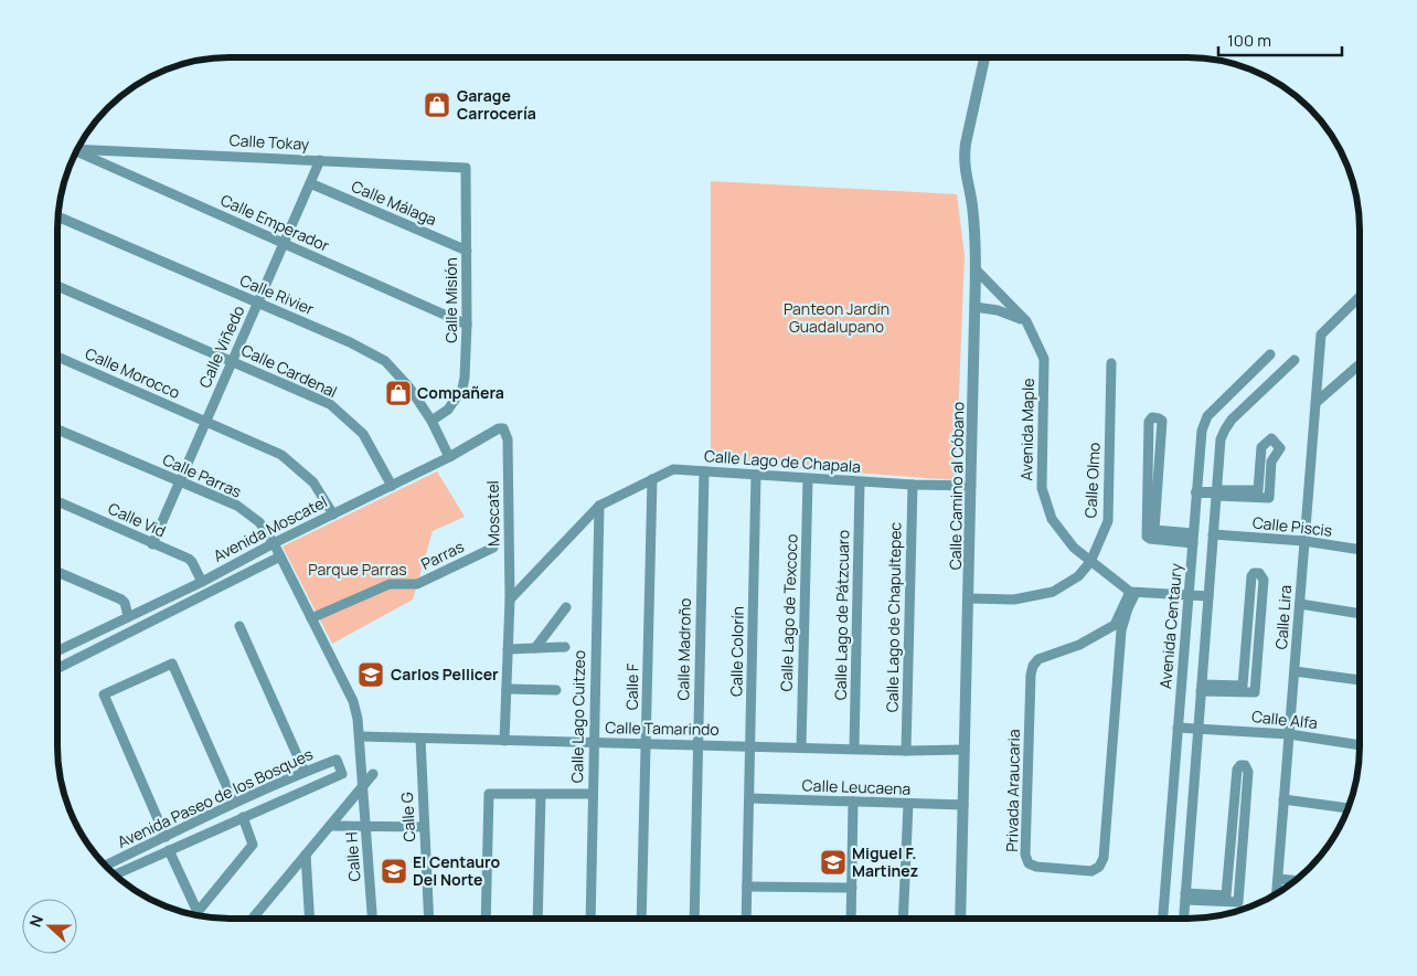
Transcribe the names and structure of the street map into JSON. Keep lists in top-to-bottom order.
{
  "streets": {
    "street": [
      "Calle Tokay",
      "Calle Málaga",
      "Calle Emperador",
      "Calle Rivier",
      "Calle Misión",
      "Calle Viñedo",
      "Calle Cardenal",
      "Calle Morocco",
      "Avenida Maple",
      "Calle Lago de Chapala",
      "Calle Parras",
      "Calle Olmo",
      "Calle Camino al Cóbano",
      "Moscatel",
      "Calle Vid",
      "Calle Piscis",
      "Avenida Moscatel",
      "Parras",
      "Calle Lago de Texcoco",
      "Calle Lago de Pátzcuaro",
      "Calle Lago de Chapultepec",
      "Calle Lira",
      "Avenida Centaury",
      "Calle Madroño",
      "Calle Colorín",
      "Calle F",
      "Calle Lago Cuitzeo",
      "Calle Alfa",
      "Calle Tamarindo",
      "Calle Leucaena",
      "Privada Araucaria",
      "Avenida Paseo de los Bosques",
      "Calle G",
      "Calle H"
    ]
  },
  "crossings": [
    ["Calle Tokay", "Calle Misión"],
    ["Calle Tokay", "Calle Viñedo"],
    ["Calle Málaga", "Calle Misión"],
    ["Calle Málaga", "Calle Viñedo"],
    ["Calle Emperador", "Calle Misión"],
    ["Calle Emperador", "Calle Viñedo"],
    ["Calle Rivier", "Calle Misión"],
    ["Calle Rivier", "Calle Viñedo"],
    ["Calle Rivier", "Avenida Moscatel"],
    ["Calle Viñedo", "Calle Cardenal"],
    ["Calle Viñedo", "Calle Morocco"],
    ["Calle Viñedo", "Calle Parras"],
    ["Calle Viñedo", "Calle Vid"],
    ["Calle Cardenal", "Avenida Moscatel"],
    ["Calle Morocco", "Avenida Moscatel"],
    ["Avenida Maple", "Calle Olmo"],
    ["Avenida Maple", "Calle Camino al Cóbano"],
    ["Avenida Maple", "Privada Araucaria"],
    ["Calle Lago de Chapala", "Calle Camino al Cóbano"],
    ["Calle Lago de Chapala", "Moscatel"],
    ["Calle Lago de Chapala", "Calle Lago de Texcoco"],
    ["Calle Lago de Chapala", "Calle Lago de Pátzcuaro"],
    ["Calle Lago de Chapala", "Calle Lago de Chapultepec"],
    ["Calle Lago de Chapala", "Calle Madroño"],
    ["Calle Lago de Chapala", "Calle Colorín"],
    ["Calle Lago de Chapala", "Calle F"],
    ["Calle Lago de Chapala", "Calle Lago Cuitzeo"],
    ["Calle Parras", "Avenida Moscatel"],
    ["Calle Parras", "Parras"],
    ["Calle Parras", "Calle Tamarindo"],
    ["Calle Parras", "Calle H"],
    ["Calle Olmo", "Calle Camino al Cóbano"],
    ["Calle Camino al Cóbano", "Calle Tamarindo"],
    ["Calle Camino al Cóbano", "Calle Leucaena"],
    ["Moscatel", "Avenida Moscatel"],
    ["Moscatel", "Calle Tamarindo"],
    ["Calle Vid", "Avenida Moscatel"],
    ["Calle Piscis", "Calle Lira"],
    ["Calle Lago de Texcoco", "Calle Tamarindo"],
    ["Calle Lago de Pátzcuaro", "Calle Tamarindo"],
    ["Calle Lago de Chapultepec", "Calle Tamarindo"],
    ["Calle Lira", "Calle Alfa"],
    ["Avenida Centaury", "Calle Alfa"],
    ["Calle Madroño", "Calle Tamarindo"],
    ["Calle Colorín", "Calle Tamarindo"],
    ["Calle Colorín", "Calle Leucaena"],
    ["Calle F", "Calle Tamarindo"],
    ["Calle Lago Cuitzeo", "Calle Tamarindo"],
    ["Calle Tamarindo", "Calle G"]
  ],
  "parks": ["Panteon Jardin Guadalupano", "Parque Parras"],
  "places": {
    "shop": ["Garage Carrocería", "Compañera"],
    "school or university": ["Carlos Pellicer", "Miguel F. Martinez", "El Centauro Del Norte"]
  },
  "scale_bar": "100 m",
  "north": "left"
}
